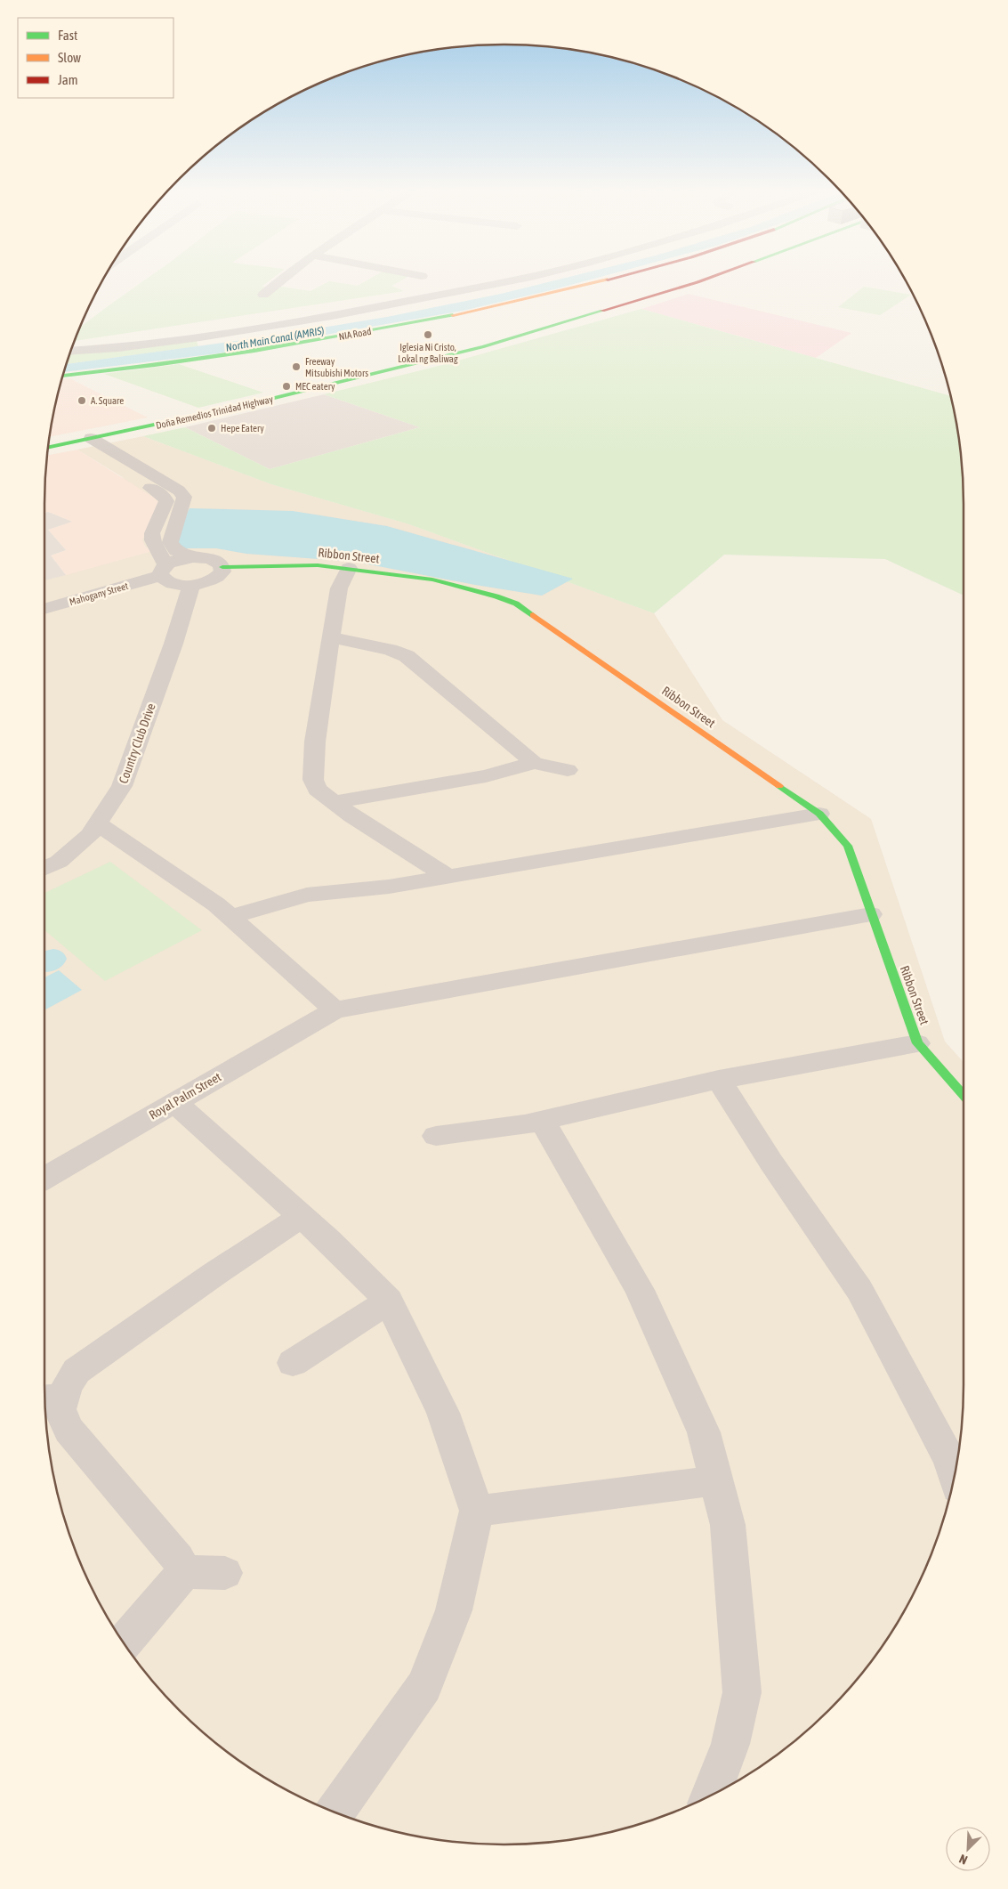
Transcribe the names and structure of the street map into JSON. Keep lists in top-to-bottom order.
{
  "streets": {
    "main road": ["NIA Road", "Doña Remedios Trinidad Highway", "Ribbon Street"],
    "street": ["Mahogany Street", "Country Club Drive", "Royal Palm Street"]
  },
  "crossings": [
    ["Ribbon Street", "Royal Palm Street"]
  ],
  "water": ["North Main Canal (AMRIS)"],
  "places": [
    "Iglesia Ni Cristo, Lokal ng Baliwag",
    "Freeway Mitsubishi Motors",
    "MEC eatery",
    "A. Square",
    "Hepe Eatery"
  ],
  "legend": ["Fast", "Slow", "Jam"],
  "north": "bottom left"
}
